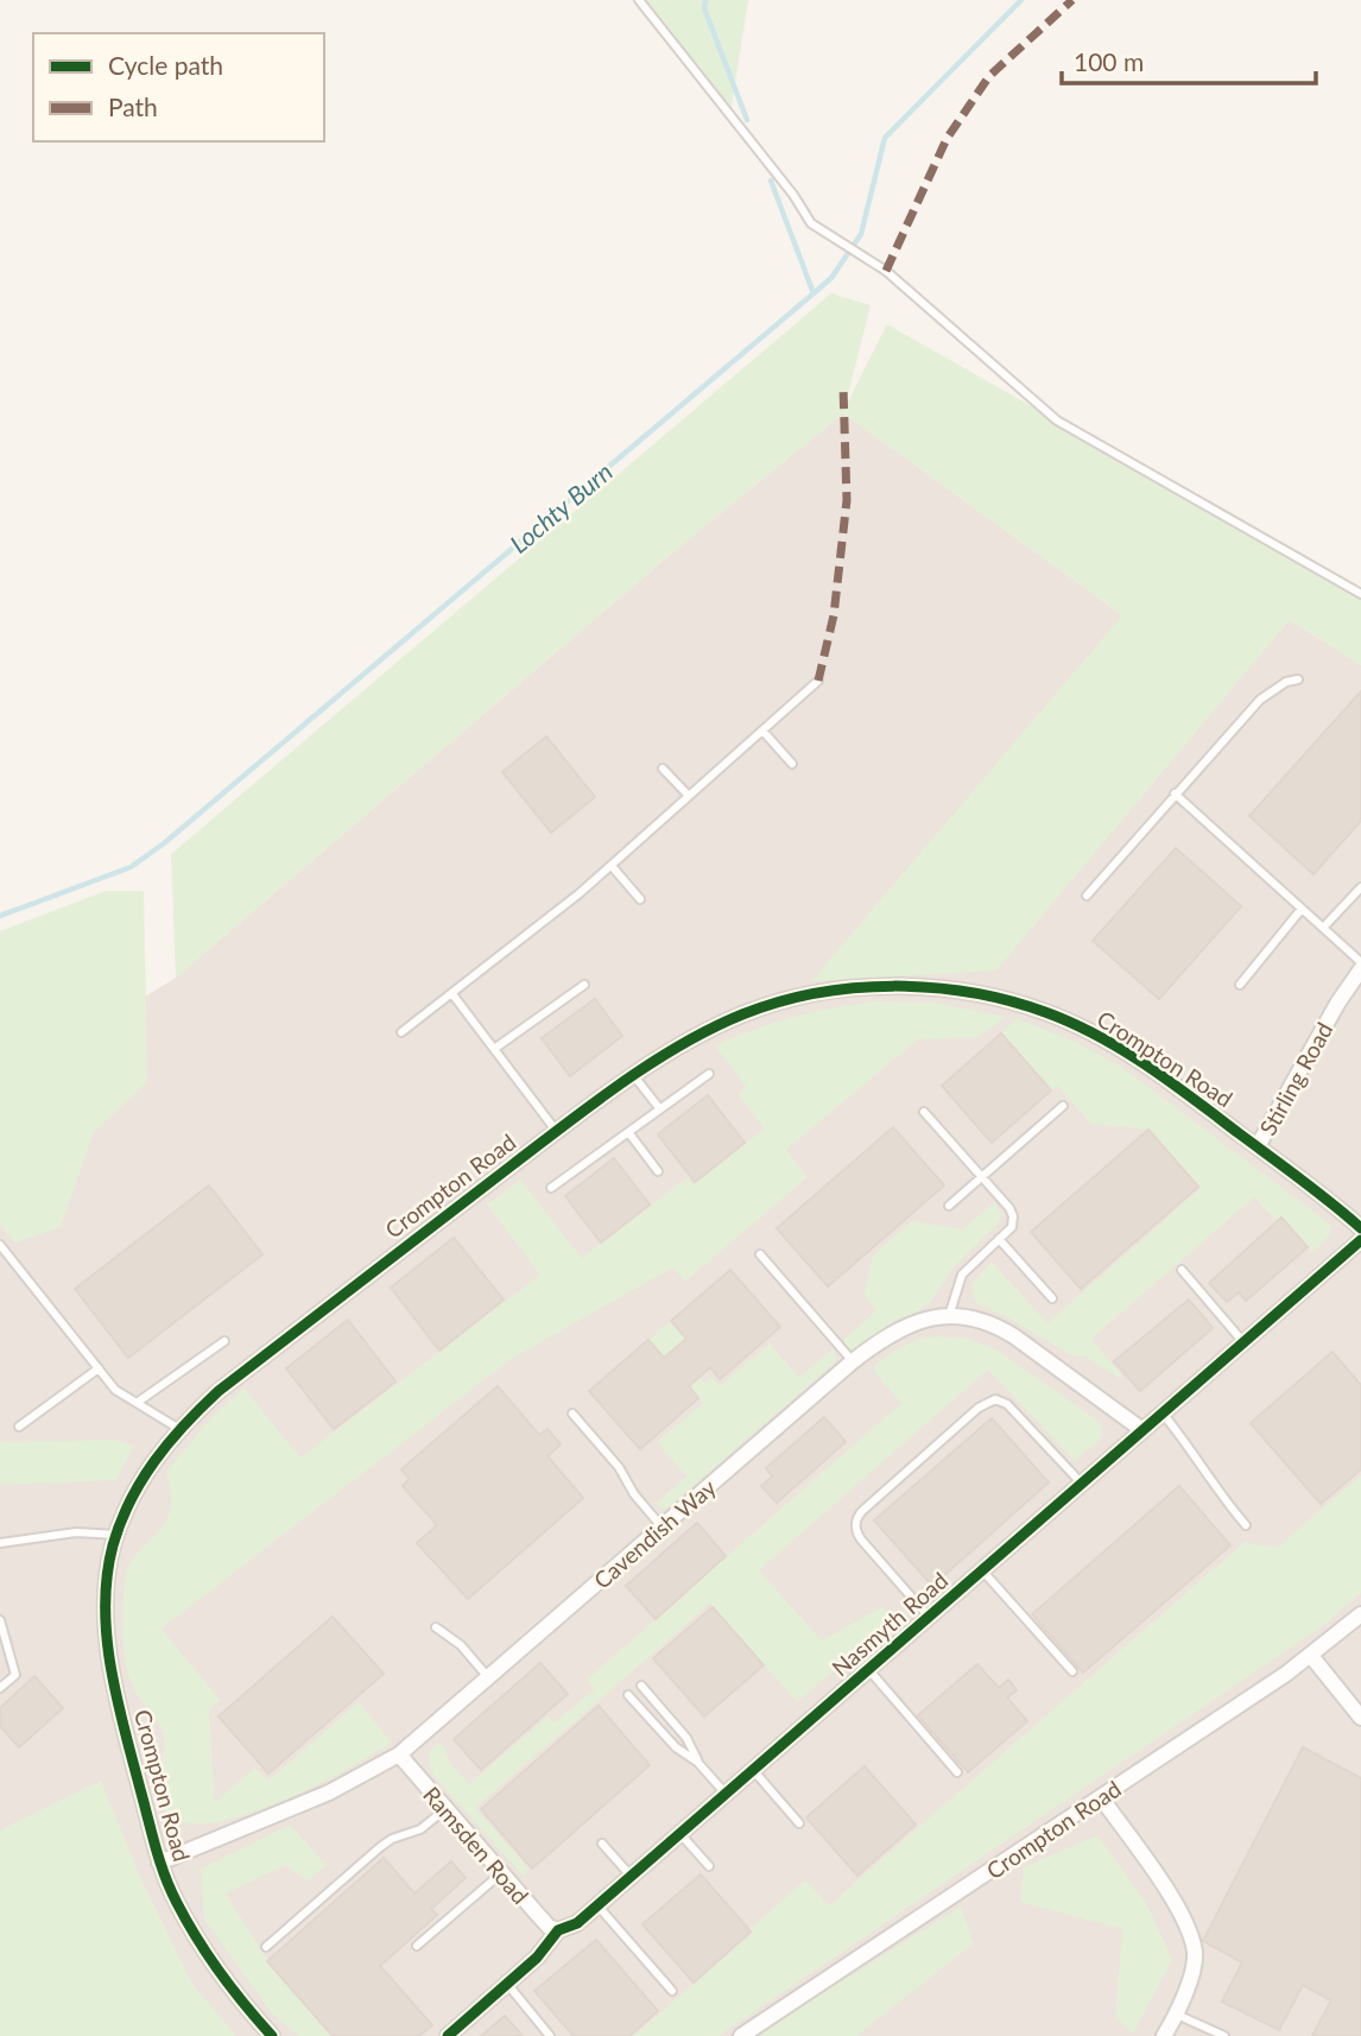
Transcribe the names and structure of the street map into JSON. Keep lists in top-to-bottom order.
{
  "streets": {
    "street": [
      "Crompton Road",
      "Stirling Road",
      "Cavendish Way",
      "Nasmyth Road",
      "Ramsden Road"
    ]
  },
  "crossings": [
    ["Crompton Road", "Stirling Road"],
    ["Crompton Road", "Cavendish Way"],
    ["Cavendish Way", "Nasmyth Road"],
    ["Cavendish Way", "Ramsden Road"],
    ["Nasmyth Road", "Ramsden Road"]
  ],
  "water": ["Lochty Burn"],
  "legend": ["Cycle path", "Path"],
  "scale_bar": "100 m"
}
